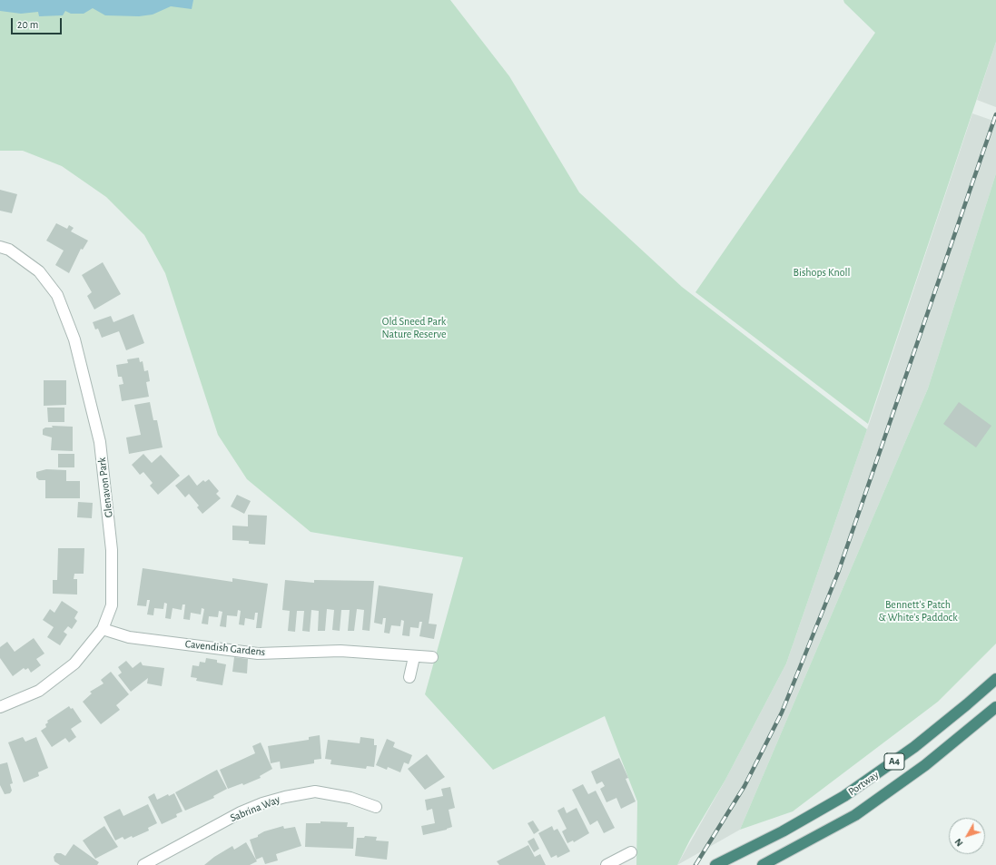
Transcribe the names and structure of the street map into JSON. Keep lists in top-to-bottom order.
{
  "streets": {
    "highway": ["A4", "Portway"],
    "street": ["Glenavon Park", "Cavendish Gardens", "Sabrina Way"]
  },
  "crossings": [
    ["Glenavon Park", "Cavendish Gardens"]
  ],
  "parks": ["Bishops Knoll", "Old Sneed Park Nature Reserve", "Bennett's Patch & White's Paddock"],
  "scale_bar": "20 m",
  "north": "bottom left"
}
